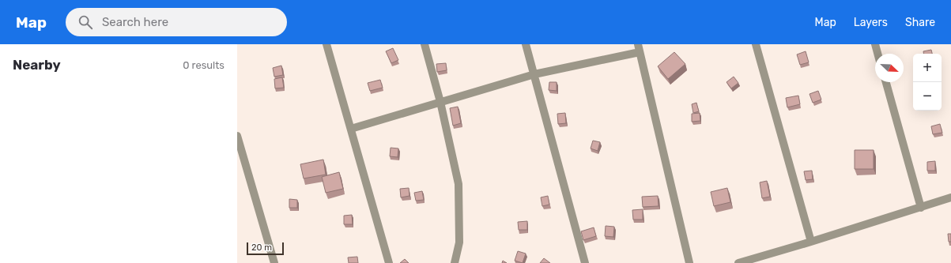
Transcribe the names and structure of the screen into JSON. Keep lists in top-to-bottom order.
{
  "scale_bar": "20 m",
  "north": "bottom right",
  "page": {
    "header": "Map",
    "search": "Search here",
    "nav": ["Map", "Layers", "Share"],
    "heading": ["Nearby", "0 results"],
    "map_buttons": ["+", "−"],
    "scale": "20 m"
  }
}
